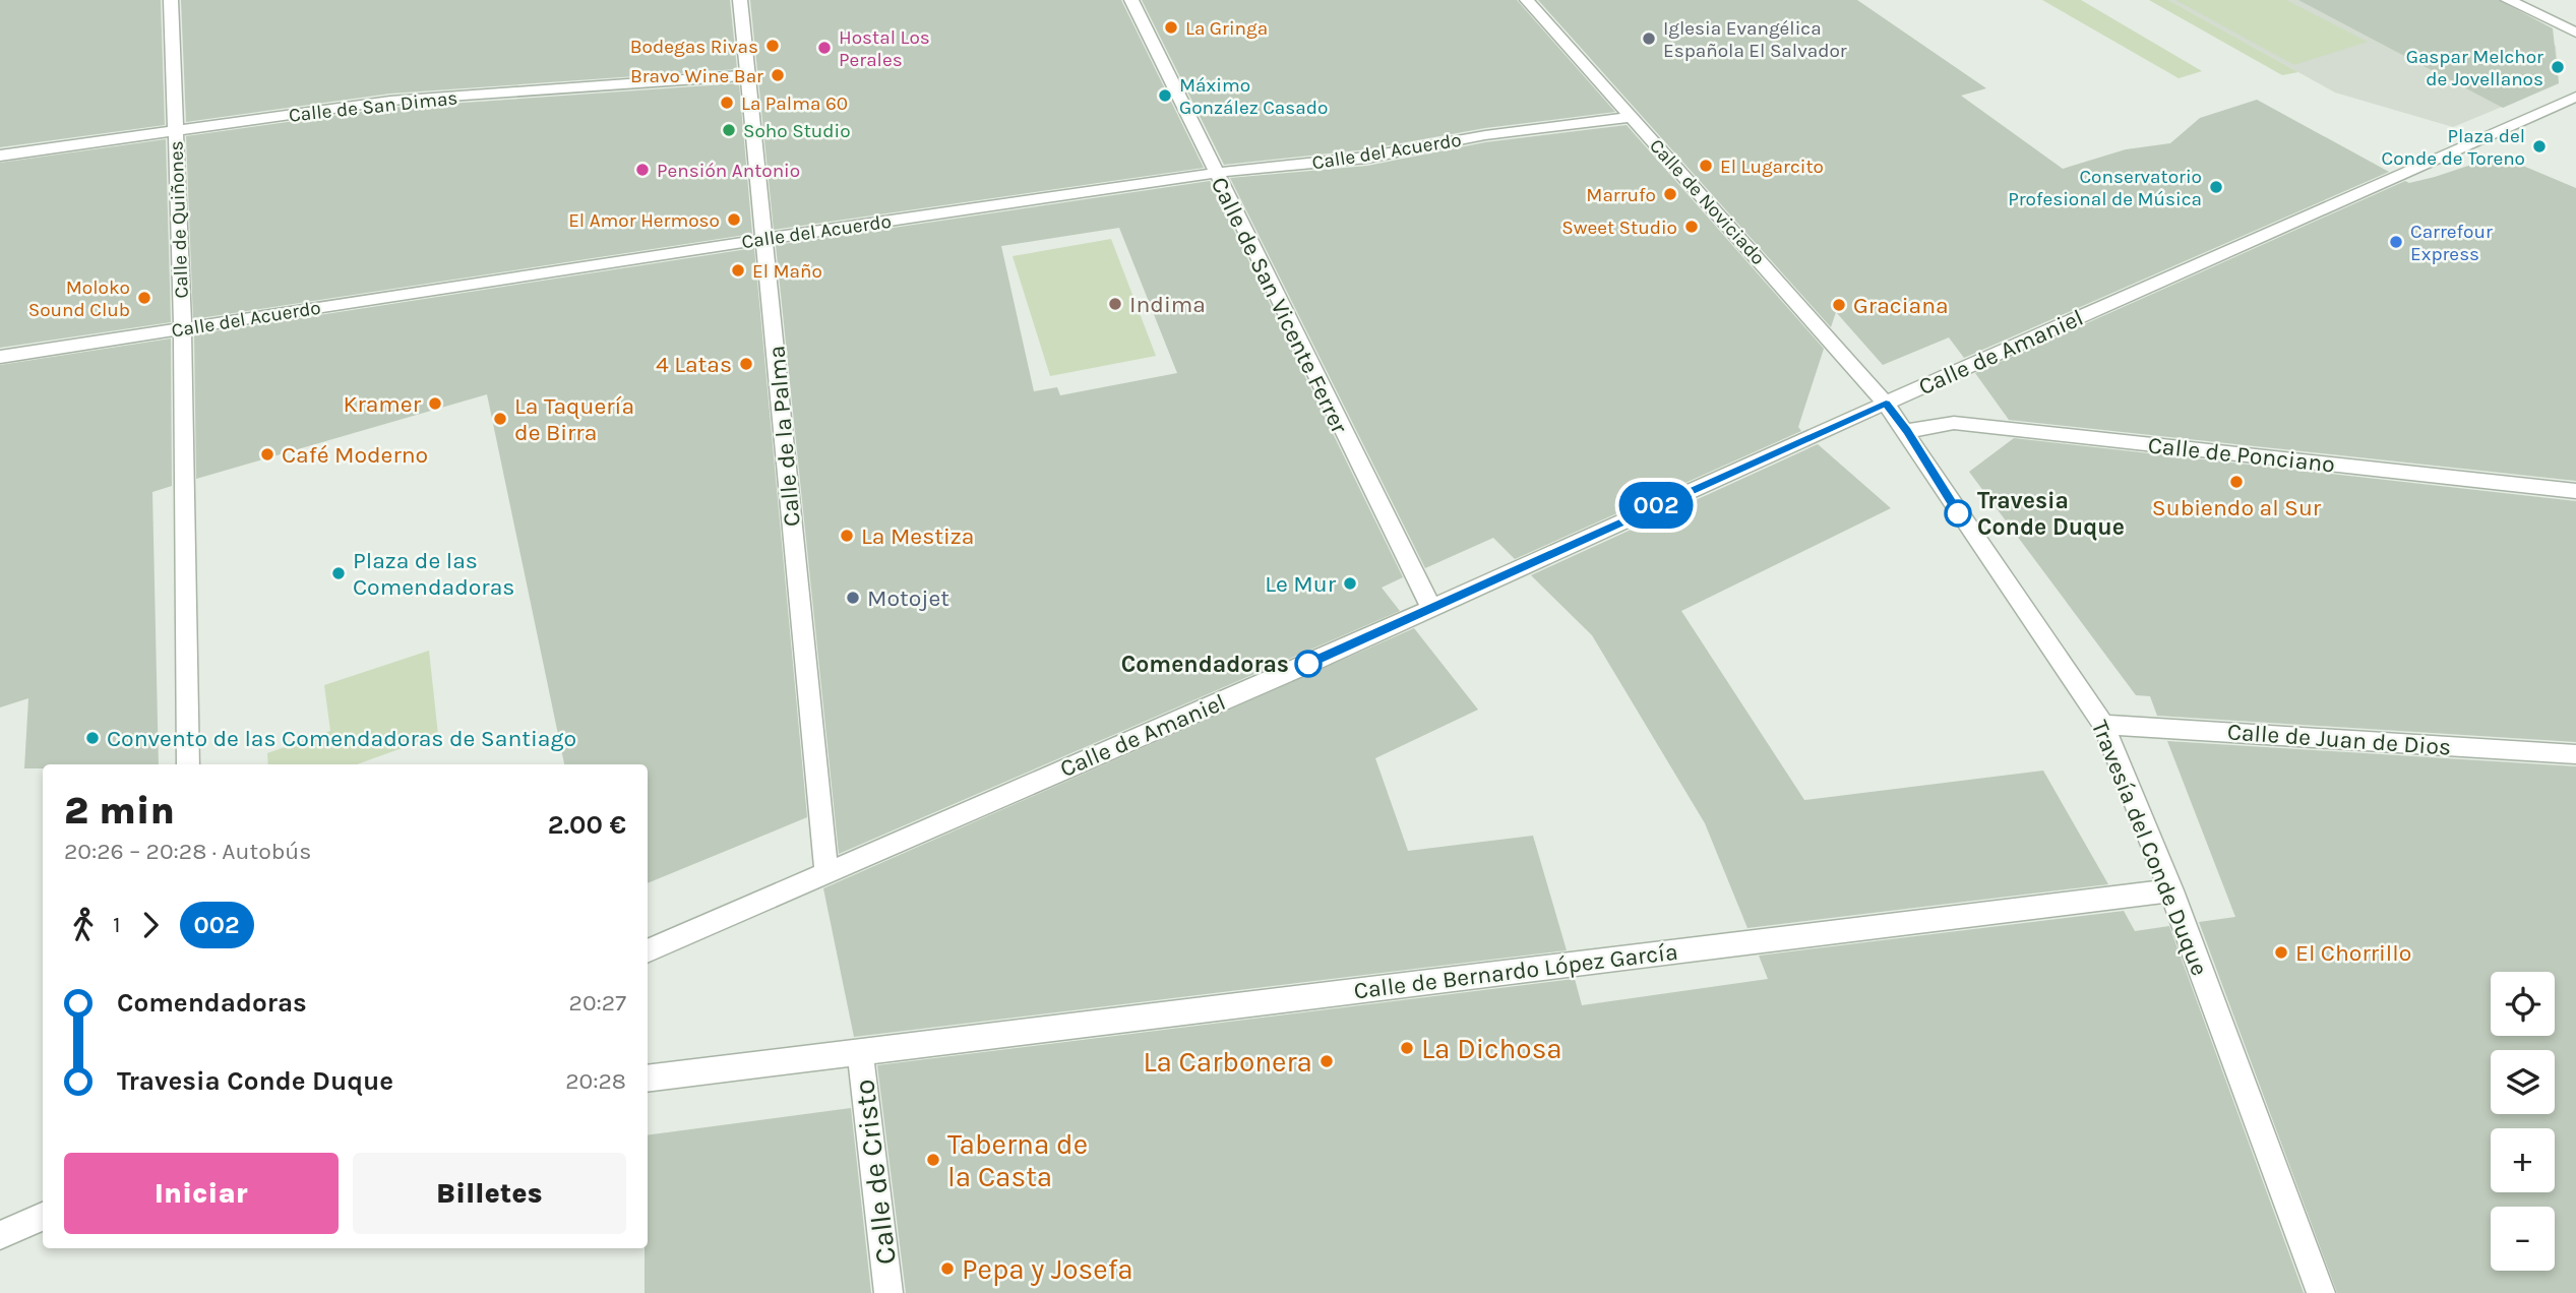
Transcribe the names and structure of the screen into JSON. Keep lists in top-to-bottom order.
{
  "streets": {
    "street": [
      "Calle de San Dimas",
      "Calle del Acuerdo",
      "Calle de Noviciado",
      "Calle de Quiñones",
      "Calle de San Vicente Ferrer",
      "Calle de Amaniel",
      "Calle de la Palma",
      "Calle de Ponciano",
      "Calle de Juan de Dios",
      "Travesía del Conde Duque",
      "Calle de Bernardo López García",
      "Calle de Cristo"
    ]
  },
  "crossings": [
    ["Calle de San Dimas", "Calle de Quiñones"],
    ["Calle de San Dimas", "Calle de la Palma"],
    ["Calle del Acuerdo", "Calle de Noviciado"],
    ["Calle del Acuerdo", "Calle de Quiñones"],
    ["Calle del Acuerdo", "Calle de San Vicente Ferrer"],
    ["Calle del Acuerdo", "Calle de la Palma"],
    ["Calle de Noviciado", "Calle de Amaniel"],
    ["Calle de Noviciado", "Travesía del Conde Duque"],
    ["Calle de San Vicente Ferrer", "Calle de Amaniel"],
    ["Calle de Amaniel", "Calle de la Palma"],
    ["Calle de Amaniel", "Travesía del Conde Duque"],
    ["Calle de Ponciano", "Travesía del Conde Duque"],
    ["Calle de Juan de Dios", "Travesía del Conde Duque"],
    ["Travesía del Conde Duque", "Calle de Bernardo López García"],
    ["Calle de Bernardo López García", "Calle de Cristo"]
  ],
  "places": [
    "La Gringa",
    "Iglesia Evangélica Española El Salvador",
    "Bodegas Rivas",
    "Hostal Los Perales",
    "Gaspar Melchor de Jovellanos",
    "Bravo Wine Bar",
    "Máximo González Casado",
    "La Palma 60",
    "Soho Studio",
    "Plaza del Conde de Toreno",
    "El Lugarcito",
    "Pensión Antonio",
    "Conservatorio Profesional de Música",
    "Marrufo",
    "El Amor Hermoso",
    "Sweet Studio",
    "Carrefour Express",
    "El Maño",
    "Moloko Sound Club",
    "Indima",
    "Graciana",
    "4 Latas",
    "Kramer",
    "La Taquería de Birra",
    "Café Moderno",
    "Subiendo al Sur",
    "Travesia Conde Duque",
    "La Mestiza",
    "Plaza de las Comendadoras",
    "Le Mur",
    "Motojet",
    "Comendadoras",
    "Convento de las Comendadoras de Santiago",
    "El Chorrillo",
    "La Dichosa",
    "La Carbonera",
    "Taberna de la Casta",
    "Pepa y Josefa"
  ],
  "lines": ["bus line 002"],
  "page": {
    "on_map": "002",
    "heading": ["2 min", "20:26 – 20:28 · Autobús", "2.00 €"],
    "legs": ["1", "002"],
    "list": [
      {
        "name": "Comendadoras",
        "value": "20:27"
      },
      {
        "name": "Travesia Conde Duque",
        "value": "20:28"
      }
    ],
    "map_buttons": ["+", "−"],
    "buttons": ["Iniciar", "Billetes"]
  }
}
